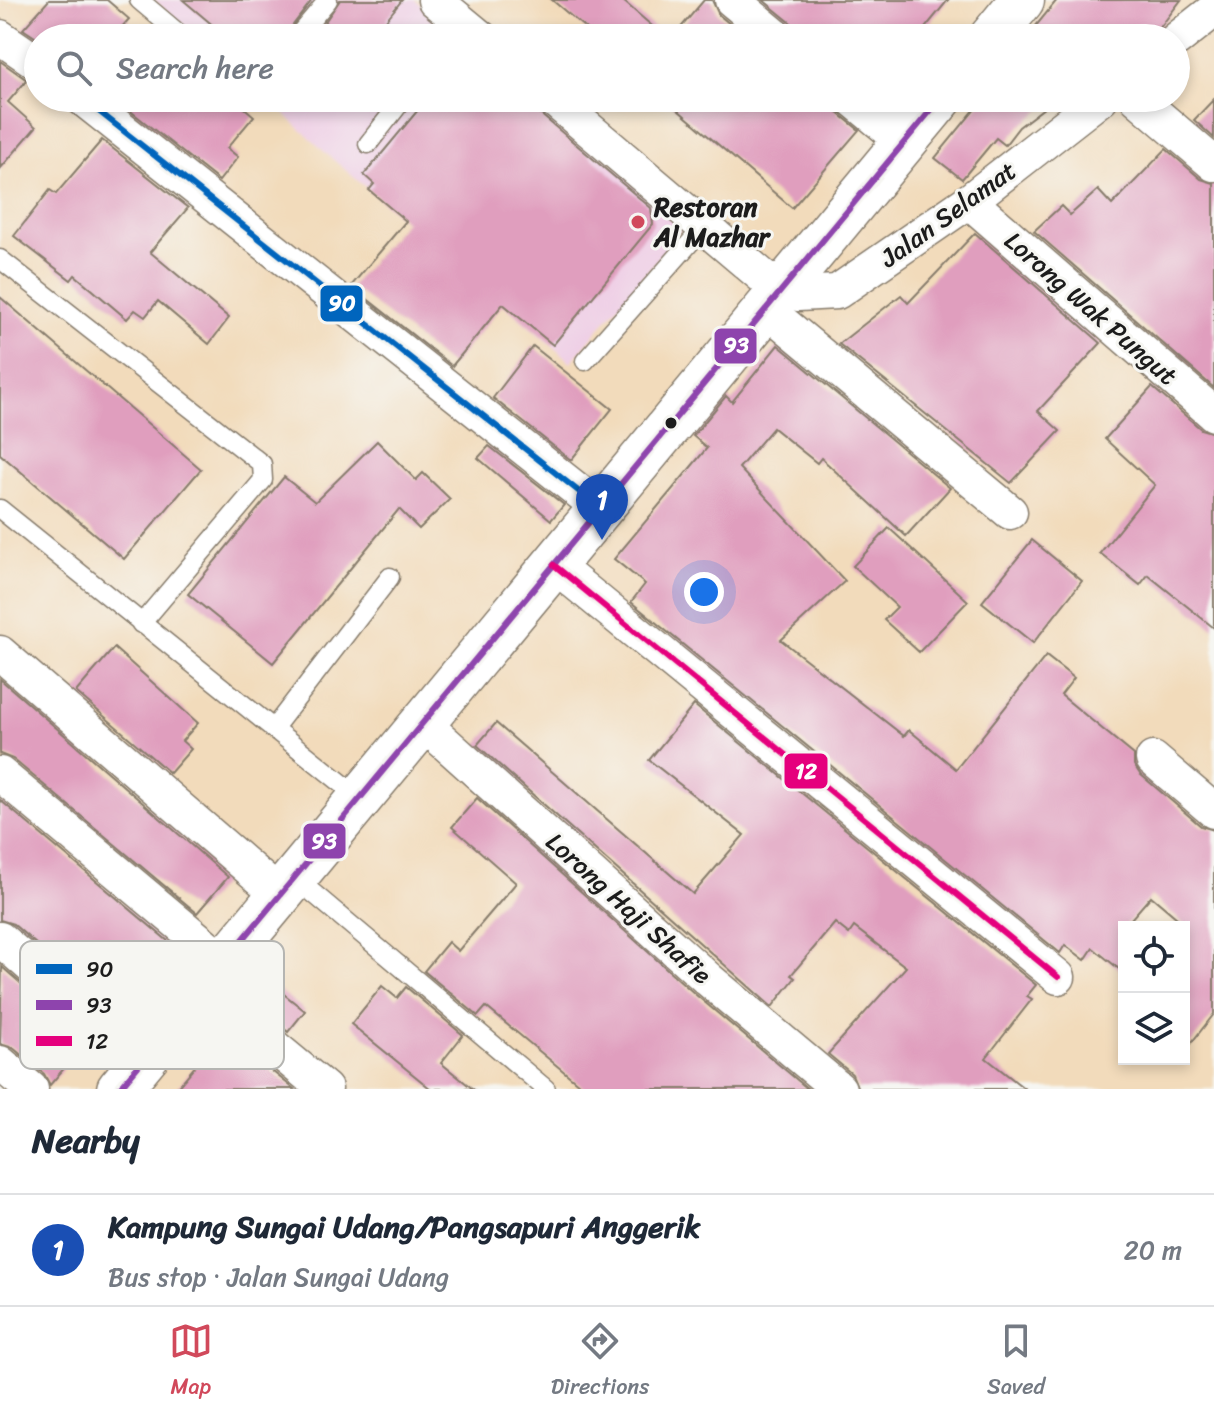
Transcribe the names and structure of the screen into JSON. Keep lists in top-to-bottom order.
{
  "streets": {
    "street": ["Jalan Selamat", "Lorong Wak Pungut", "Lorong Haji Shafie"]
  },
  "crossings": [
    ["Jalan Selamat", "Lorong Wak Pungut"]
  ],
  "places": ["Restoran Al Mazhar"],
  "lines": ["transit line 90", "transit line 93", "transit line 12"],
  "legend": ["90", "93", "12"],
  "page": {
    "search": "Search here",
    "pins": "1",
    "heading": "Nearby",
    "list": [
      {
        "mark": "1",
        "name": "Kampung Sungai Udang/Pangsapuri Anggerik",
        "note": "Bus stop · Jalan Sungai Udang",
        "value": "20 m"
      }
    ],
    "nav": ["Map", "Directions", "Saved"]
  }
}
